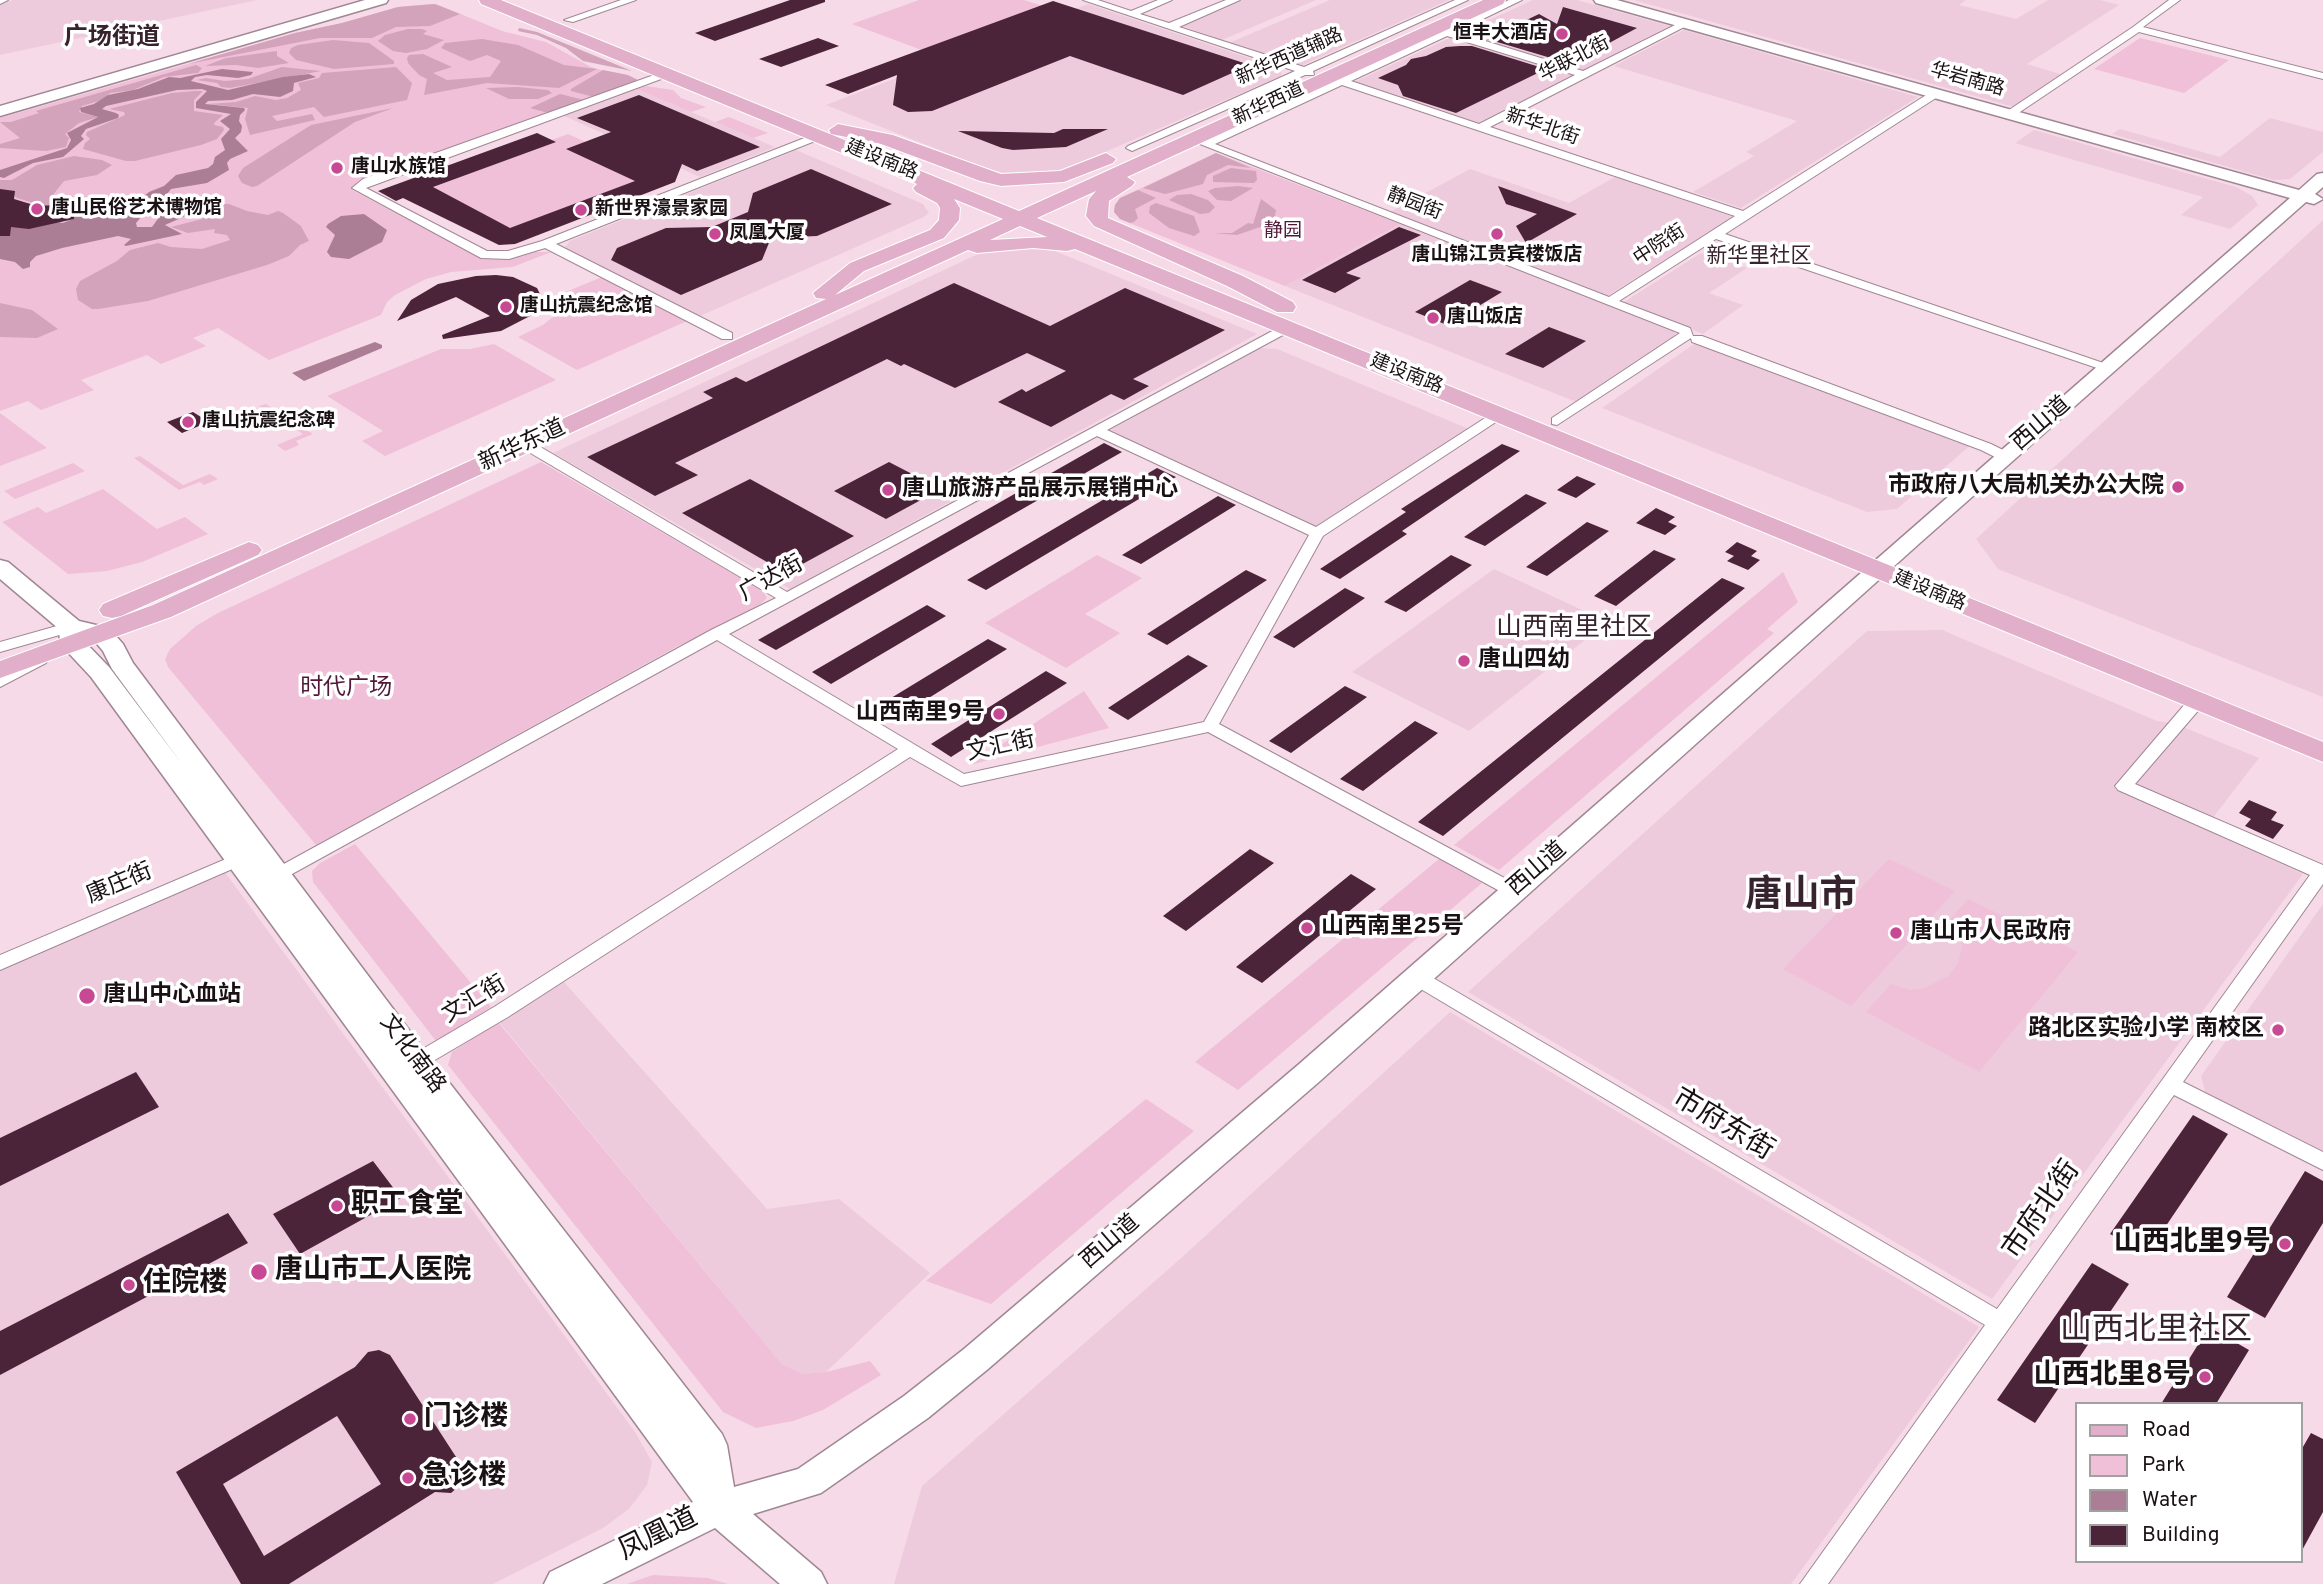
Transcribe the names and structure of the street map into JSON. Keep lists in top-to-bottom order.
{
  "streets": {
    "main road": ["新华西道", "建设南路", "新华东道"],
    "street": [
      "新华西道辅路",
      "华联北街",
      "华岩南路",
      "新华北街",
      "静园街",
      "中院街",
      "西山道",
      "广达街",
      "文汇街",
      "康庄街",
      "文化南路",
      "市府东街",
      "市府北街",
      "凤凰道"
    ]
  },
  "crossings": [
    ["新华西道辅路", "新华西道"],
    ["新华西道辅路", "新华北街"],
    ["华联北街", "华岩南路"],
    ["华联北街", "新华北街"],
    ["华岩南路", "中院街"],
    ["华岩南路", "西山道"],
    ["新华西道", "新华北街"],
    ["新华西道", "建设南路"],
    ["新华西道", "静园街"],
    ["新华西道", "新华东道"],
    ["新华北街", "中院街"],
    ["建设南路", "西山道"],
    ["建设南路", "新华东道"],
    ["建设南路", "广达街"],
    ["静园街", "中院街"],
    ["西山道", "文化南路"],
    ["西山道", "市府东街"],
    ["西山道", "凤凰道"],
    ["新华东道", "文化南路"],
    ["广达街", "文化南路"],
    ["文汇街", "文化南路"],
    ["康庄街", "文化南路"],
    ["文化南路", "凤凰道"],
    ["市府东街", "市府北街"]
  ],
  "districts": [
    "广场街道",
    "新华里社区",
    "山西南里社区",
    "唐山市",
    "山西北里社区"
  ],
  "parks": ["静园", "时代广场"],
  "places": [
    "恒丰大酒店",
    "唐山水族馆",
    "唐山民俗艺术博物馆",
    "新世界濠景家园",
    "凤凰大厦",
    "唐山锦江贵宾楼饭店",
    "唐山抗震纪念馆",
    "唐山饭店",
    "唐山抗震纪念碑",
    "市政府八大局机关办公大院",
    "唐山旅游产品展示展销中心",
    "唐山四幼",
    "山西南里9号",
    "山西南里25号",
    "唐山市人民政府",
    "唐山中心血站",
    "路北区实验小学 南校区",
    "职工食堂",
    "山西北里9号",
    "唐山市工人医院",
    "住院楼",
    "山西北里8号",
    "门诊楼",
    "急诊楼"
  ],
  "legend": [
    "Road",
    "Park",
    "Water",
    "Building"
  ]
}
